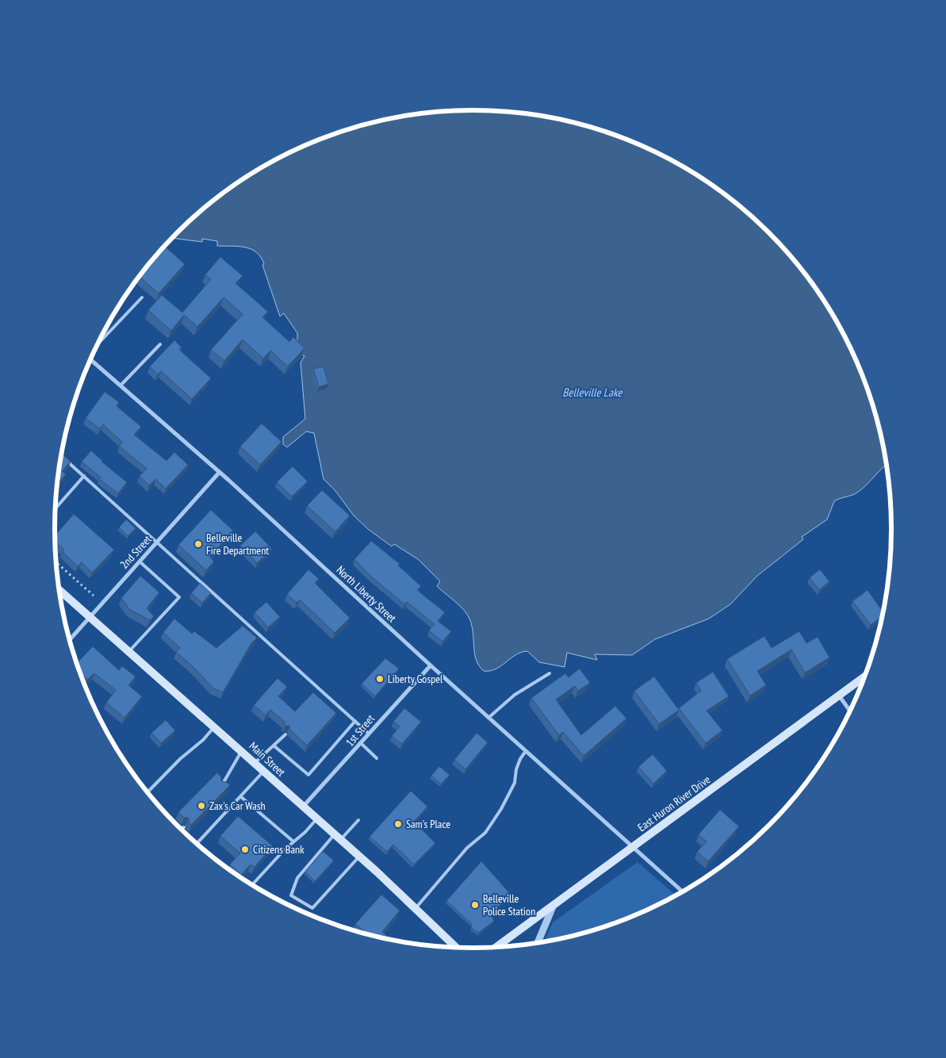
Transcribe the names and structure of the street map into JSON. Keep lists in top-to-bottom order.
{
  "streets": {
    "main road": ["Main Street", "East Huron River Drive"],
    "street": ["2nd Street", "North Liberty Street", "1st Street"]
  },
  "crossings": [
    ["2nd Street", "North Liberty Street"],
    ["2nd Street", "Main Street"],
    ["North Liberty Street", "1st Street"],
    ["North Liberty Street", "East Huron River Drive"],
    ["1st Street", "Main Street"]
  ],
  "water": ["Belleville Lake"],
  "places": [
    "Belleville Fire Department",
    "Liberty Gospel",
    "Zax's Car Wash",
    "Sam's Place",
    "Citizens Bank",
    "Belleville Police Station"
  ]
}
